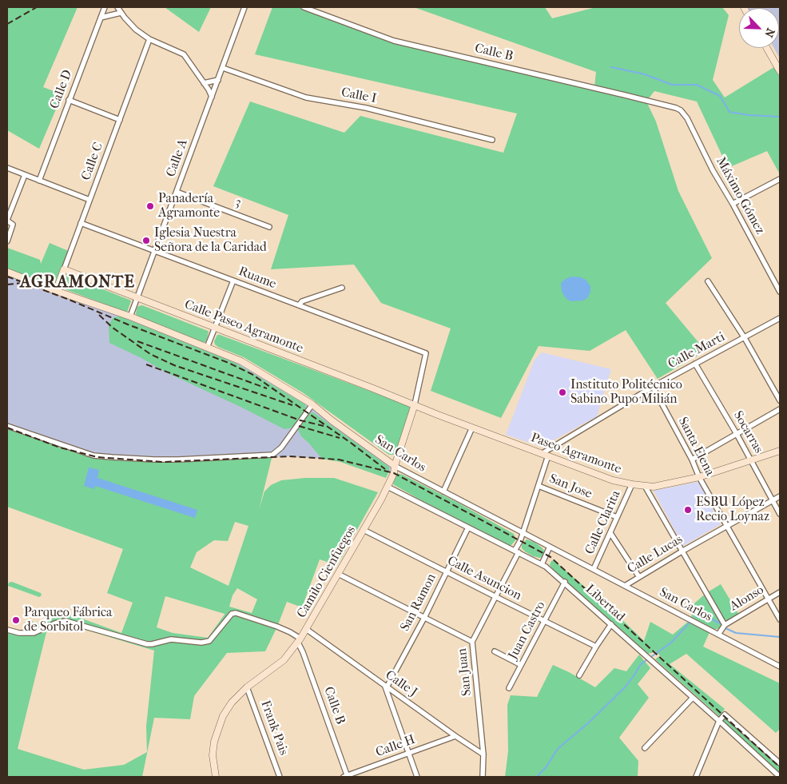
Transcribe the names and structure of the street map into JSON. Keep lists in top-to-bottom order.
{
  "streets": {
    "street": [
      "Calle B",
      "Calle D",
      "Calle I",
      "Calle A",
      "Calle C",
      "Máximo Gómez",
      "3",
      "Ruame",
      "Calle Paseo Agramonte",
      "Calle Marti",
      "Socarras",
      "Santa Elena",
      "San Carlos",
      "Paseo Agramonte",
      "San Jose",
      "Calle Clarita",
      "Calle Lucas",
      "Camilo Cienfuegos",
      "Calle Asuncion",
      "Alonso",
      "San Ramon",
      "Libertad",
      "Juan Castro",
      "San Juan",
      "Calle J",
      "Frank Pais",
      "Calle H"
    ]
  },
  "crossings": [
    ["Calle B", "Máximo Gómez"],
    ["Calle B", "Camilo Cienfuegos"],
    ["Calle B", "Calle H"],
    ["Calle I", "Calle A"],
    ["Calle A", "3"],
    ["Calle A", "Ruame"],
    ["Calle A", "Calle Paseo Agramonte"],
    ["Calle A", "San Carlos"],
    ["Calle C", "Ruame"],
    ["Calle C", "Calle Paseo Agramonte"],
    ["Calle C", "San Carlos"],
    ["Ruame", "Camilo Cienfuegos"],
    ["Calle Paseo Agramonte", "Paseo Agramonte"],
    ["Calle Paseo Agramonte", "Camilo Cienfuegos"],
    ["Calle Marti", "Socarras"],
    ["Calle Marti", "Santa Elena"],
    ["Calle Marti", "Paseo Agramonte"],
    ["Calle Marti", "San Juan"],
    ["Socarras", "Paseo Agramonte"],
    ["Socarras", "Calle Lucas"],
    ["Santa Elena", "Paseo Agramonte"],
    ["Santa Elena", "Calle Lucas"],
    ["Santa Elena", "Alonso"],
    ["San Carlos", "Calle Clarita"],
    ["San Carlos", "Calle Lucas"],
    ["San Carlos", "Camilo Cienfuegos"],
    ["San Carlos", "San Juan"],
    ["Paseo Agramonte", "Calle Clarita"],
    ["Paseo Agramonte", "Camilo Cienfuegos"],
    ["Paseo Agramonte", "San Juan"],
    ["San Jose", "Calle Clarita"],
    ["San Jose", "San Juan"],
    ["Camilo Cienfuegos", "Calle Asuncion"],
    ["Camilo Cienfuegos", "Libertad"],
    ["Camilo Cienfuegos", "Calle J"],
    ["Camilo Cienfuegos", "Frank Pais"],
    ["Calle Asuncion", "San Ramon"],
    ["Calle Asuncion", "Juan Castro"],
    ["Calle Asuncion", "San Juan"],
    ["San Ramon", "Libertad"],
    ["San Ramon", "Calle J"],
    ["Libertad", "Juan Castro"],
    ["Libertad", "San Juan"],
    ["San Juan", "Calle J"],
    ["Calle J", "Calle H"]
  ],
  "districts": ["AGRAMONTE"],
  "places": [
    "Panadería Agramonte",
    "Iglesia Nuestra Señora de la Caridad",
    "Instituto Politécnico Sabino Pupo Milián",
    "ESBU López Recio Loynaz",
    "Parqueo Fábrica de Sorbitol"
  ],
  "north": "bottom right"
}
